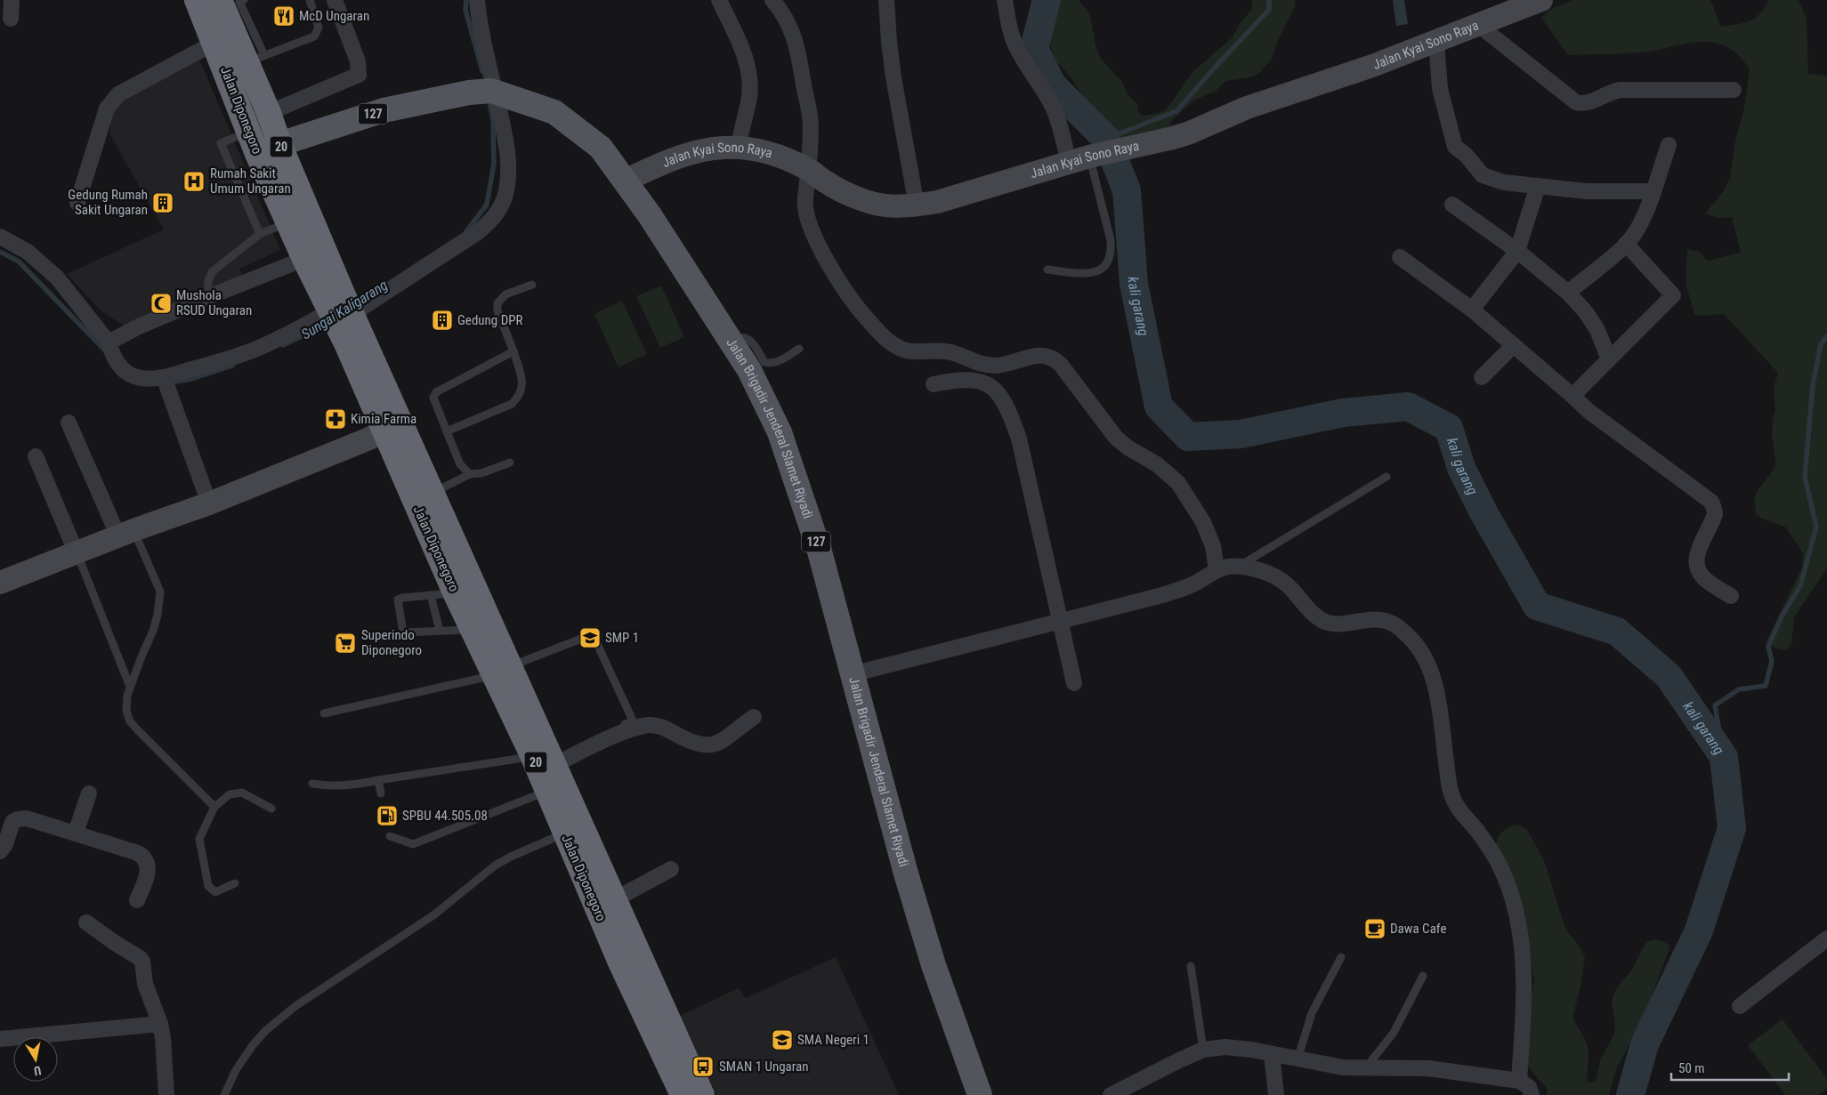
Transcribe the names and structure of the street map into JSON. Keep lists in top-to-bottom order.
{
  "streets": {
    "highway": ["Jalan Diponegoro", "20"],
    "main road": ["127", "Jalan Brigadir Jenderal Slamet Riyadi"],
    "street": ["Jalan Kyai Sono Raya"]
  },
  "crossings": [
    ["Jalan Kyai Sono Raya", "Jalan Brigadir Jenderal Slamet Riyadi"],
    ["Jalan Diponegoro", "127"],
    ["127", "Jalan Brigadir Jenderal Slamet Riyadi"]
  ],
  "water": ["kali garang", "Sungai Kaligarang"],
  "places": {
    "restaurant": ["McD Ungaran"],
    "hospital": ["Rumah Sakit Umum Ungaran"],
    "building": ["Gedung Rumah Sakit Ungaran", "Gedung DPR"],
    "mosque": ["Mushola RSUD Ungaran"],
    "pharmacy": ["Kimia Farma"],
    "school or university": ["SMP 1", "SMA Negeri 1"],
    "supermarket": ["Superindo Diponegoro"],
    "fuel station": ["SPBU 44.505.08"],
    "cafe": ["Dawa Cafe"],
    "bus stop": ["SMAN 1 Ungaran"]
  },
  "scale_bar": "50 m",
  "north": "bottom"
}
